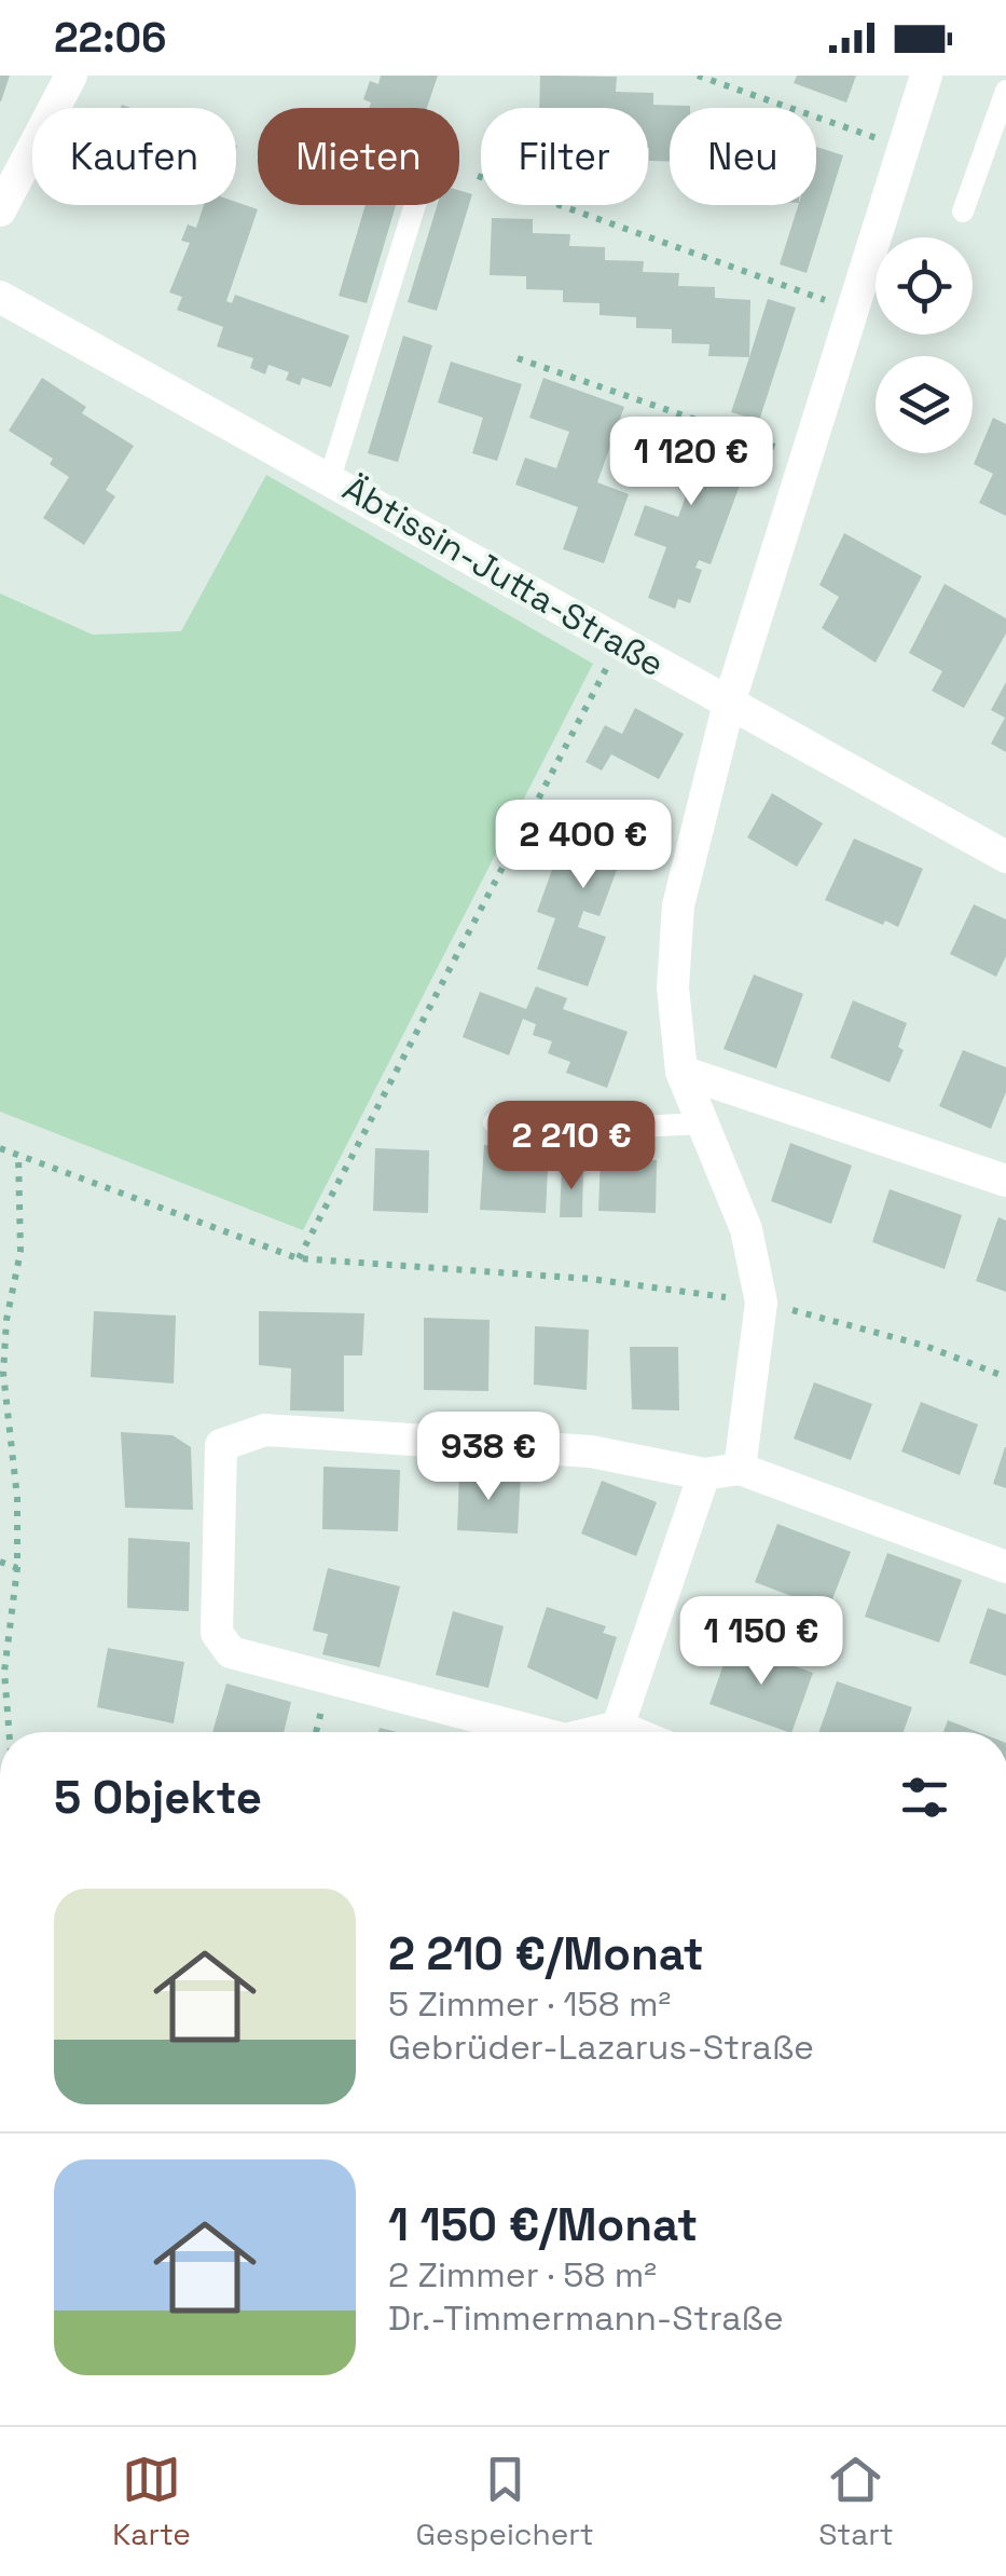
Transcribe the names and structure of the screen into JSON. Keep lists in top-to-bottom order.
{
  "streets": {
    "street": ["Äbtissin-Jutta-Straße"]
  },
  "page": {
    "status": "22:06",
    "chip": [
      "Kaufen",
      "Mieten",
      "Filter",
      "Neu"
    ],
    "price": [
      "1 120 €",
      "2 400 €",
      "2 210 €",
      "938 €",
      "1 150 €"
    ],
    "heading": "5 Objekte",
    "list": [
      {
        "name": "2 210 €/Monat",
        "note": "5 Zimmer · 158 m² · Gebrüder-Lazarus-Straße"
      },
      {
        "name": "1 150 €/Monat",
        "note": "2 Zimmer · 58 m² · Dr.-Timmermann-Straße"
      }
    ],
    "tabs": ["Karte", "Gespeichert", "Start"]
  }
}
